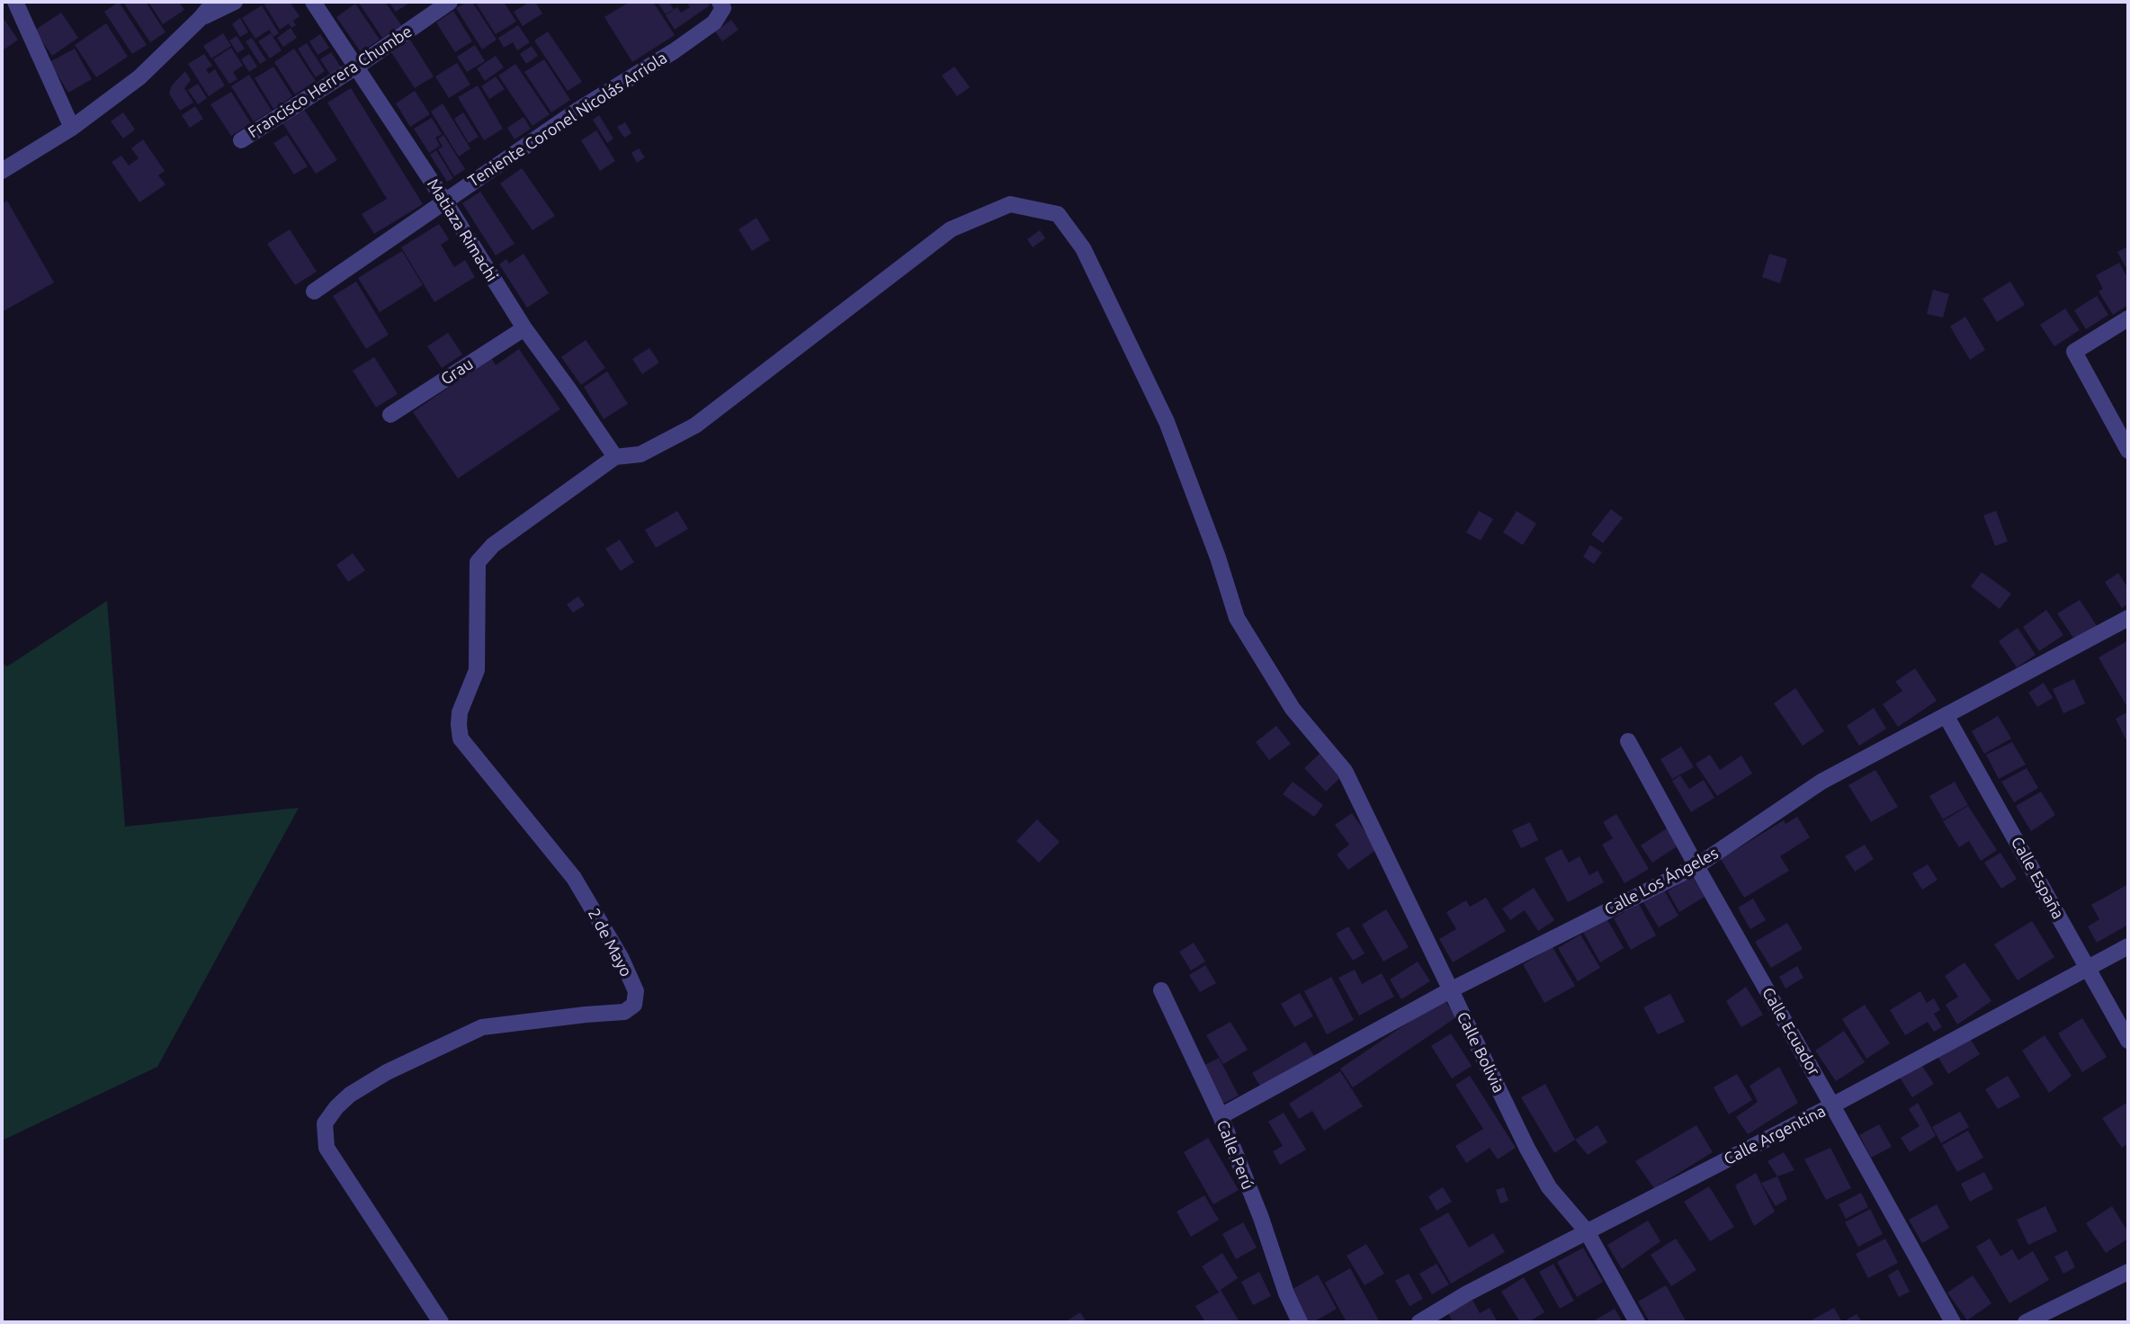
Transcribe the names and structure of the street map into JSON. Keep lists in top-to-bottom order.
{
  "streets": {
    "street": [
      "Francisco Herrera Chumbe",
      "Teniente Coronel Nicolás Arriola",
      "Matiaza Rimachi",
      "Grau",
      "Calle España",
      "Calle Los Ángeles",
      "2 de Mayo",
      "Calle Ecuador",
      "Calle Bolivia",
      "Calle Argentina",
      "Calle Perú"
    ]
  },
  "crossings": [
    ["Francisco Herrera Chumbe", "Matiaza Rimachi"],
    ["Teniente Coronel Nicolás Arriola", "Matiaza Rimachi"],
    ["Matiaza Rimachi", "Grau"],
    ["Matiaza Rimachi", "2 de Mayo"],
    ["Matiaza Rimachi", "Calle Bolivia"],
    ["Calle España", "Calle Los Ángeles"],
    ["Calle España", "Calle Argentina"],
    ["Calle Los Ángeles", "Calle Ecuador"],
    ["Calle Los Ángeles", "Calle Bolivia"],
    ["Calle Los Ángeles", "Calle Perú"],
    ["2 de Mayo", "Calle Bolivia"],
    ["Calle Ecuador", "Calle Argentina"],
    ["Calle Bolivia", "Calle Argentina"]
  ]
}
